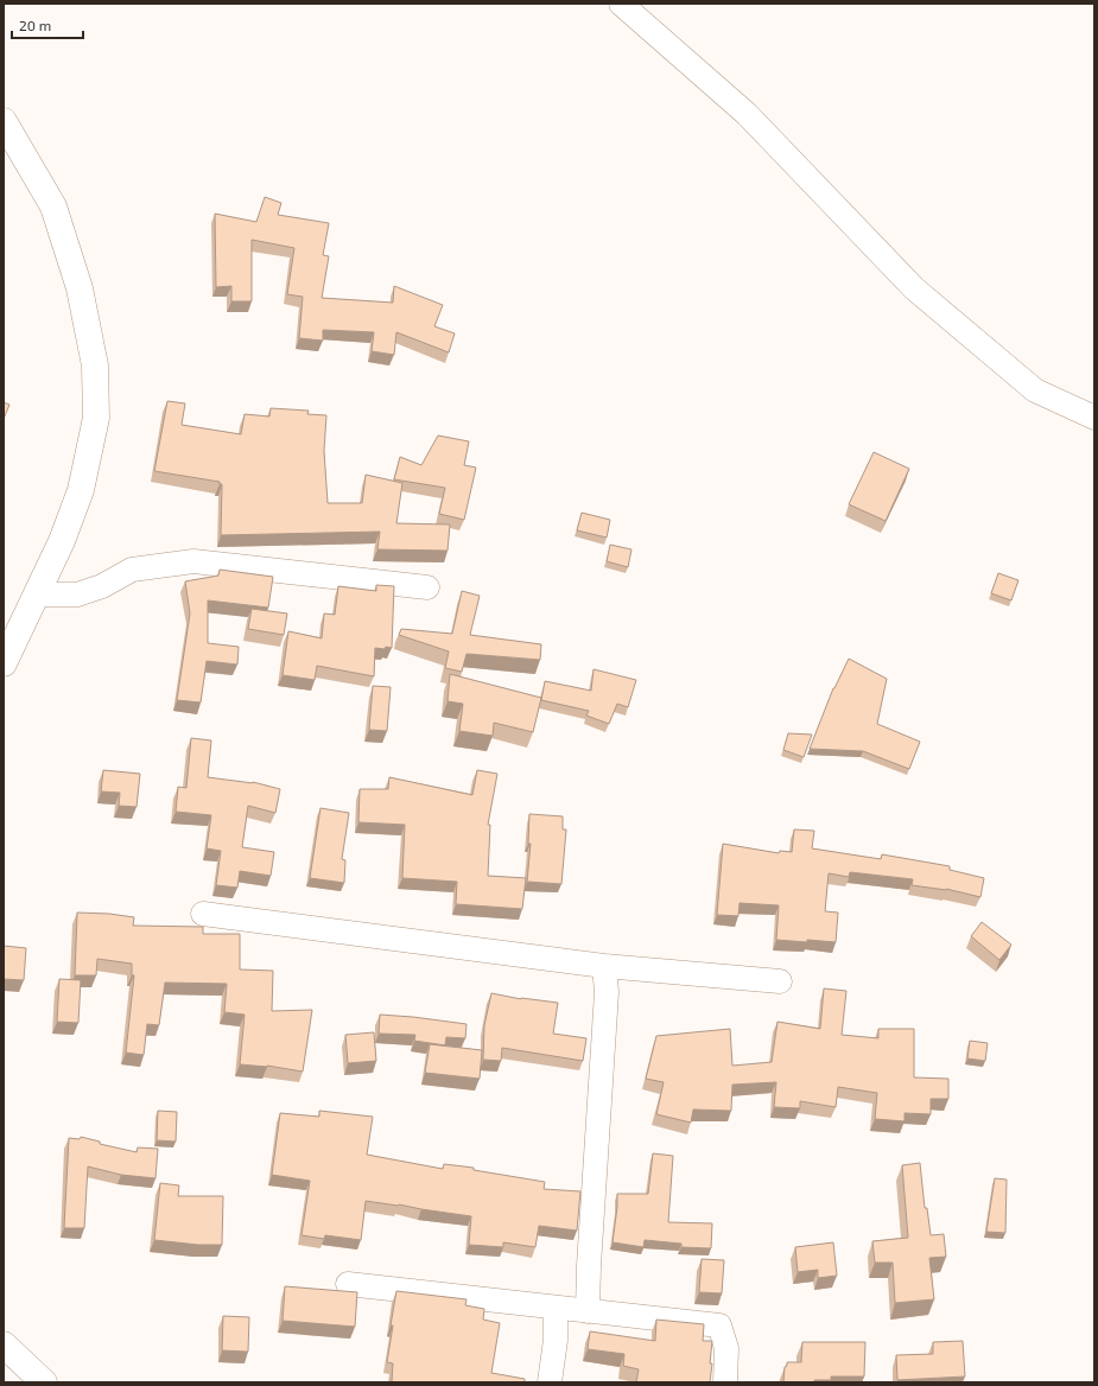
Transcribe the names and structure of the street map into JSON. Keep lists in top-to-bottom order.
{
  "scale_bar": "20 m"
}
